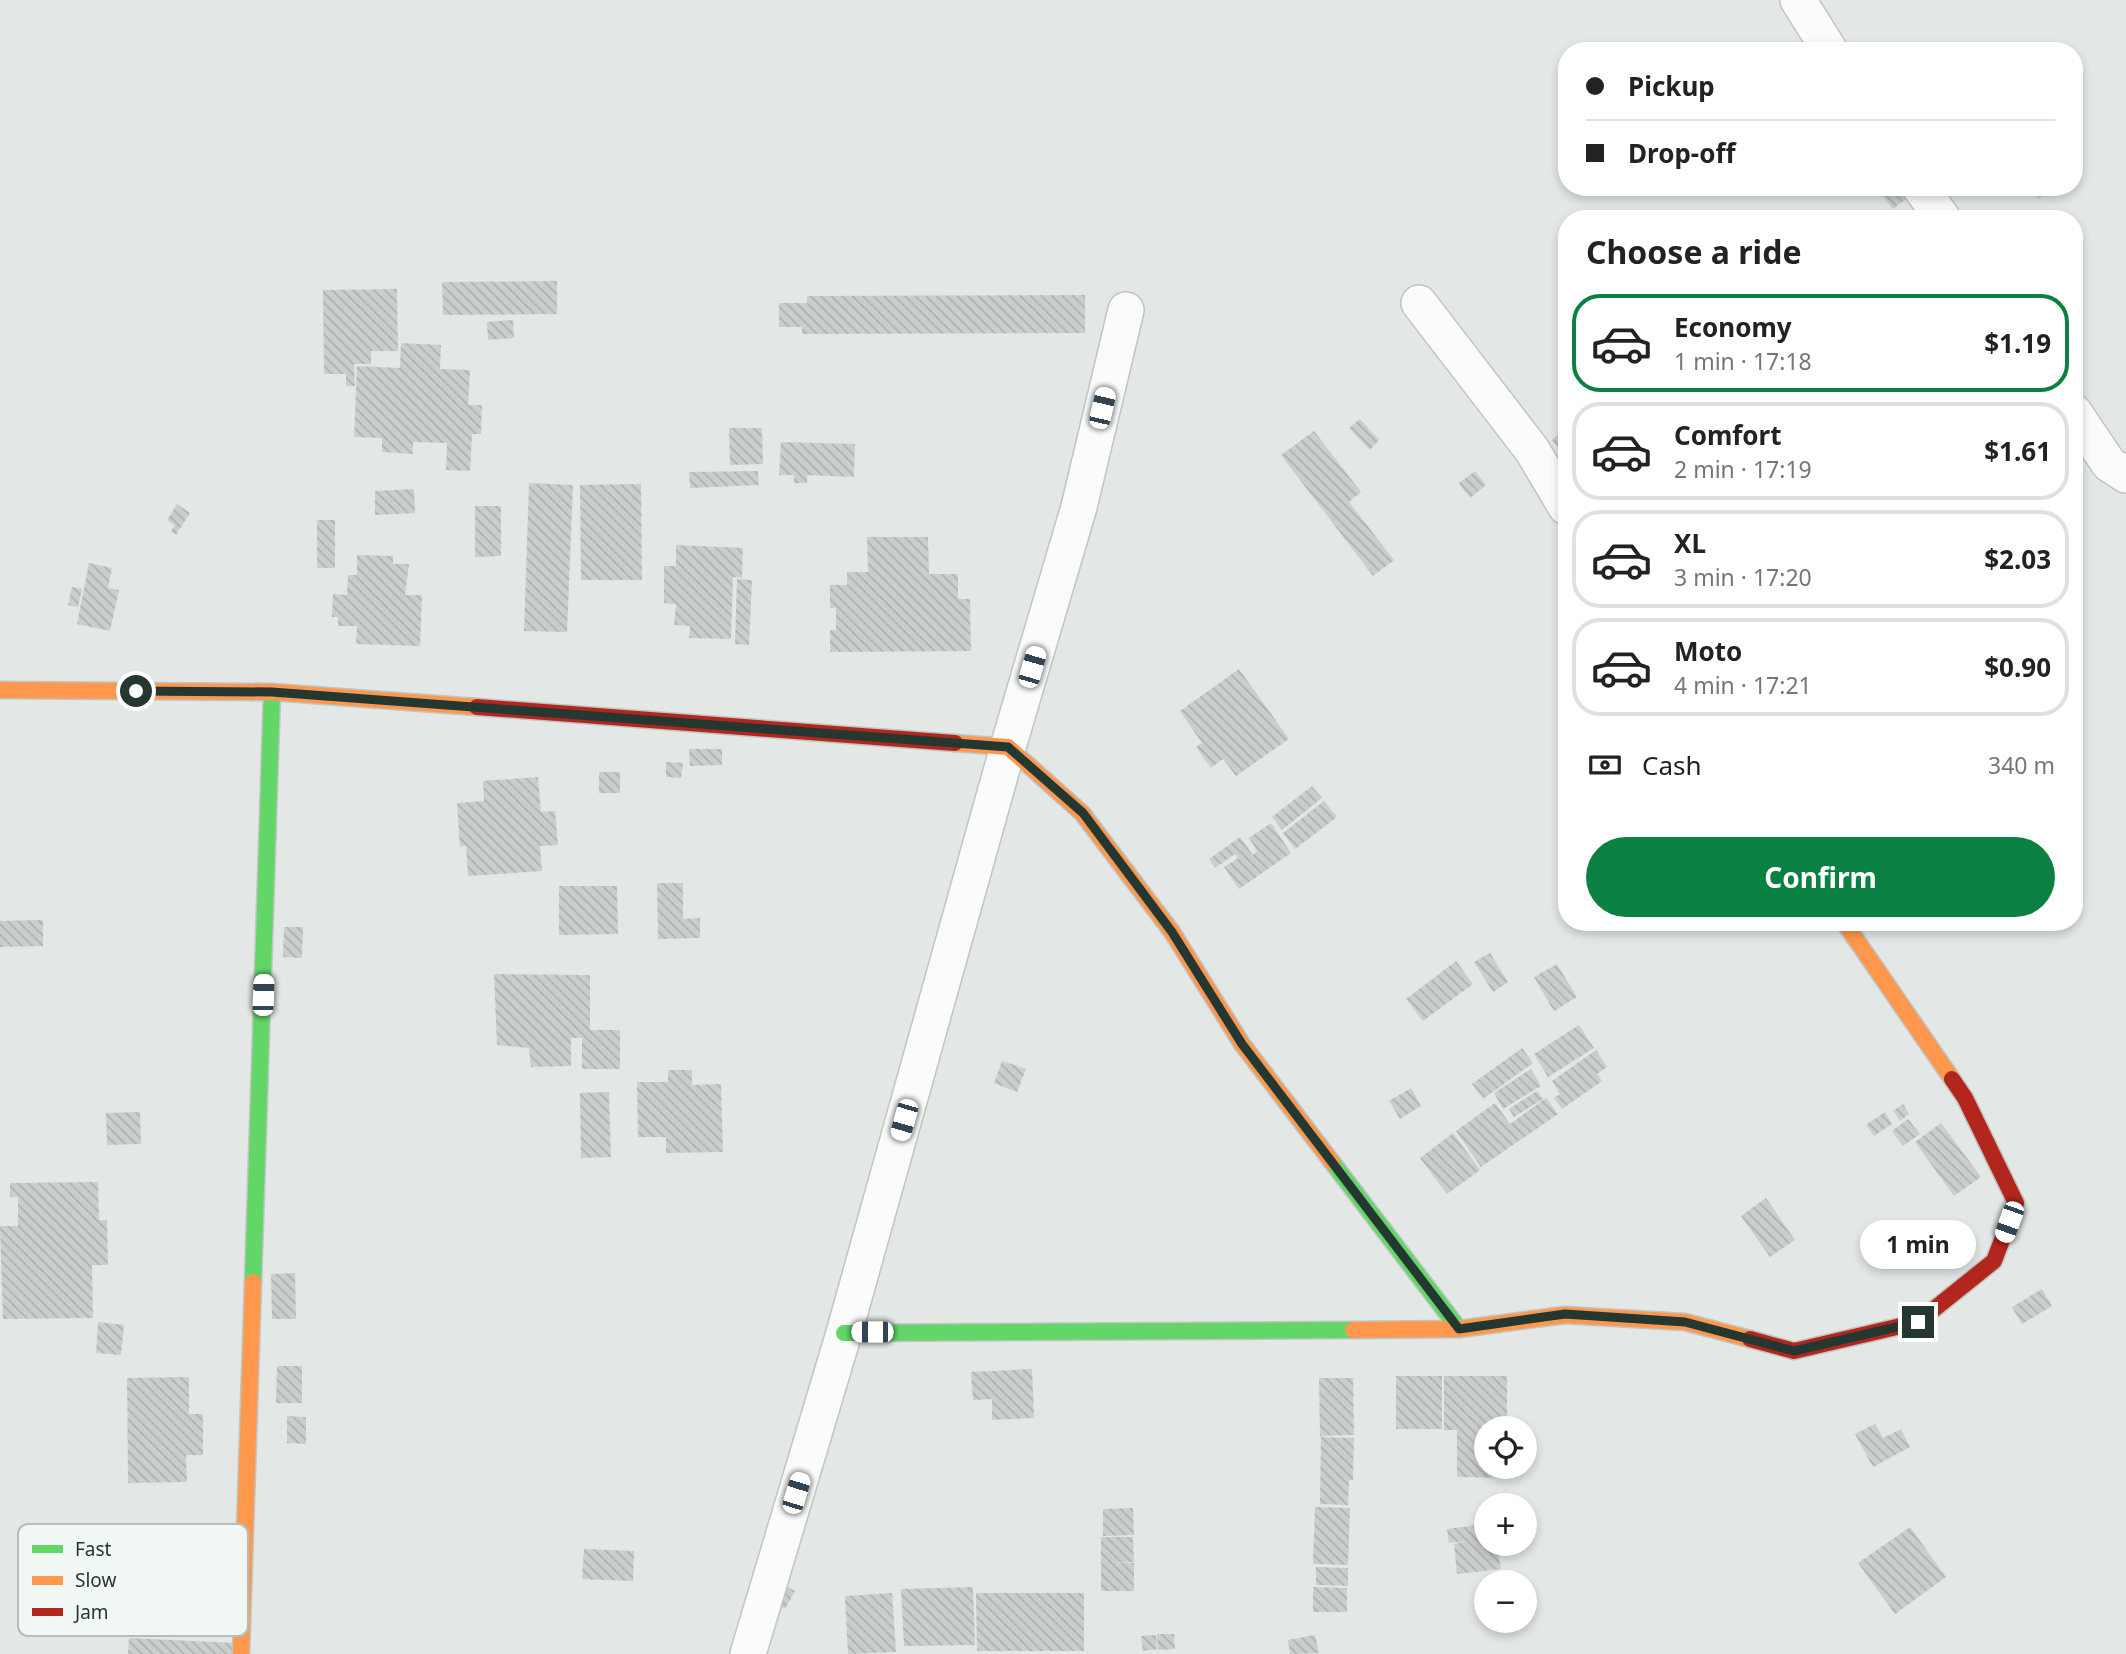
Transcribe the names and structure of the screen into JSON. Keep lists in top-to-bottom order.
{
  "legend": ["Fast", "Slow", "Jam"],
  "page": {
    "banner": ["Pickup", "Drop-off"],
    "heading": "Choose a ride",
    "list": [
      {
        "name": "Economy",
        "note": "1 min · 17:18",
        "value": "$1.19"
      },
      {
        "name": "Comfort",
        "note": "2 min · 17:19",
        "value": "$1.61"
      },
      {
        "name": "XL",
        "note": "3 min · 17:20",
        "value": "$2.03"
      },
      {
        "name": "Moto",
        "note": "4 min · 17:21",
        "value": "$0.90"
      }
    ],
    "pay": ["Cash", "340 m"],
    "buttons": "Confirm",
    "bubble": "1 min",
    "map_buttons": ["+", "−"]
  }
}
